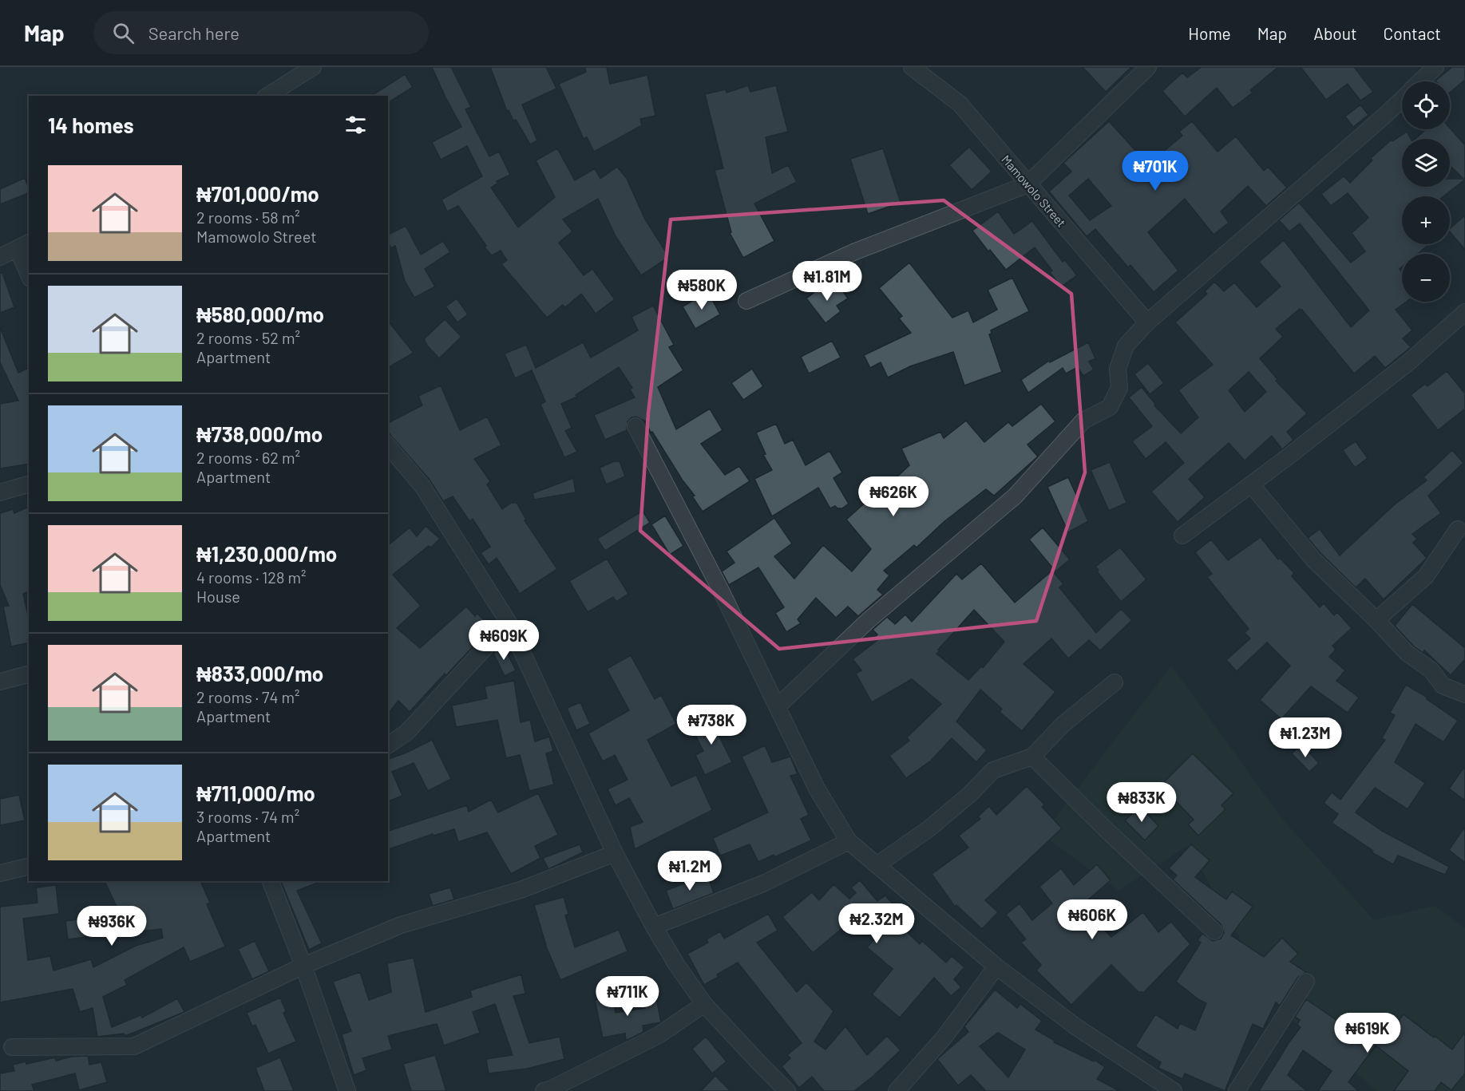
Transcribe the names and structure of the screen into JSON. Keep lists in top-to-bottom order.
{
  "streets": {
    "street": ["Mamowolo Street"]
  },
  "page": {
    "header": "Map",
    "search": "Search here",
    "nav": [
      "Home",
      "Map",
      "About",
      "Contact"
    ],
    "map_buttons": ["+", "−"],
    "heading": "14 homes",
    "price": [
      "₦701K",
      "₦1.81M",
      "₦580K",
      "₦626K",
      "₦609K",
      "₦738K",
      "₦1.23M",
      "₦833K",
      "₦1.2M",
      "₦606K",
      "₦2.32M",
      "₦936K",
      "₦711K",
      "₦619K"
    ],
    "list": [
      {
        "name": "₦701,000/mo",
        "note": "2 rooms · 58 m² · Mamowolo Street"
      },
      {
        "name": "₦580,000/mo",
        "note": "2 rooms · 52 m² · Apartment"
      },
      {
        "name": "₦738,000/mo",
        "note": "2 rooms · 62 m² · Apartment"
      },
      {
        "name": "₦1,230,000/mo",
        "note": "4 rooms · 128 m² · House"
      },
      {
        "name": "₦833,000/mo",
        "note": "2 rooms · 74 m² · Apartment"
      },
      {
        "name": "₦711,000/mo",
        "note": "3 rooms · 74 m² · Apartment"
      }
    ]
  }
}
